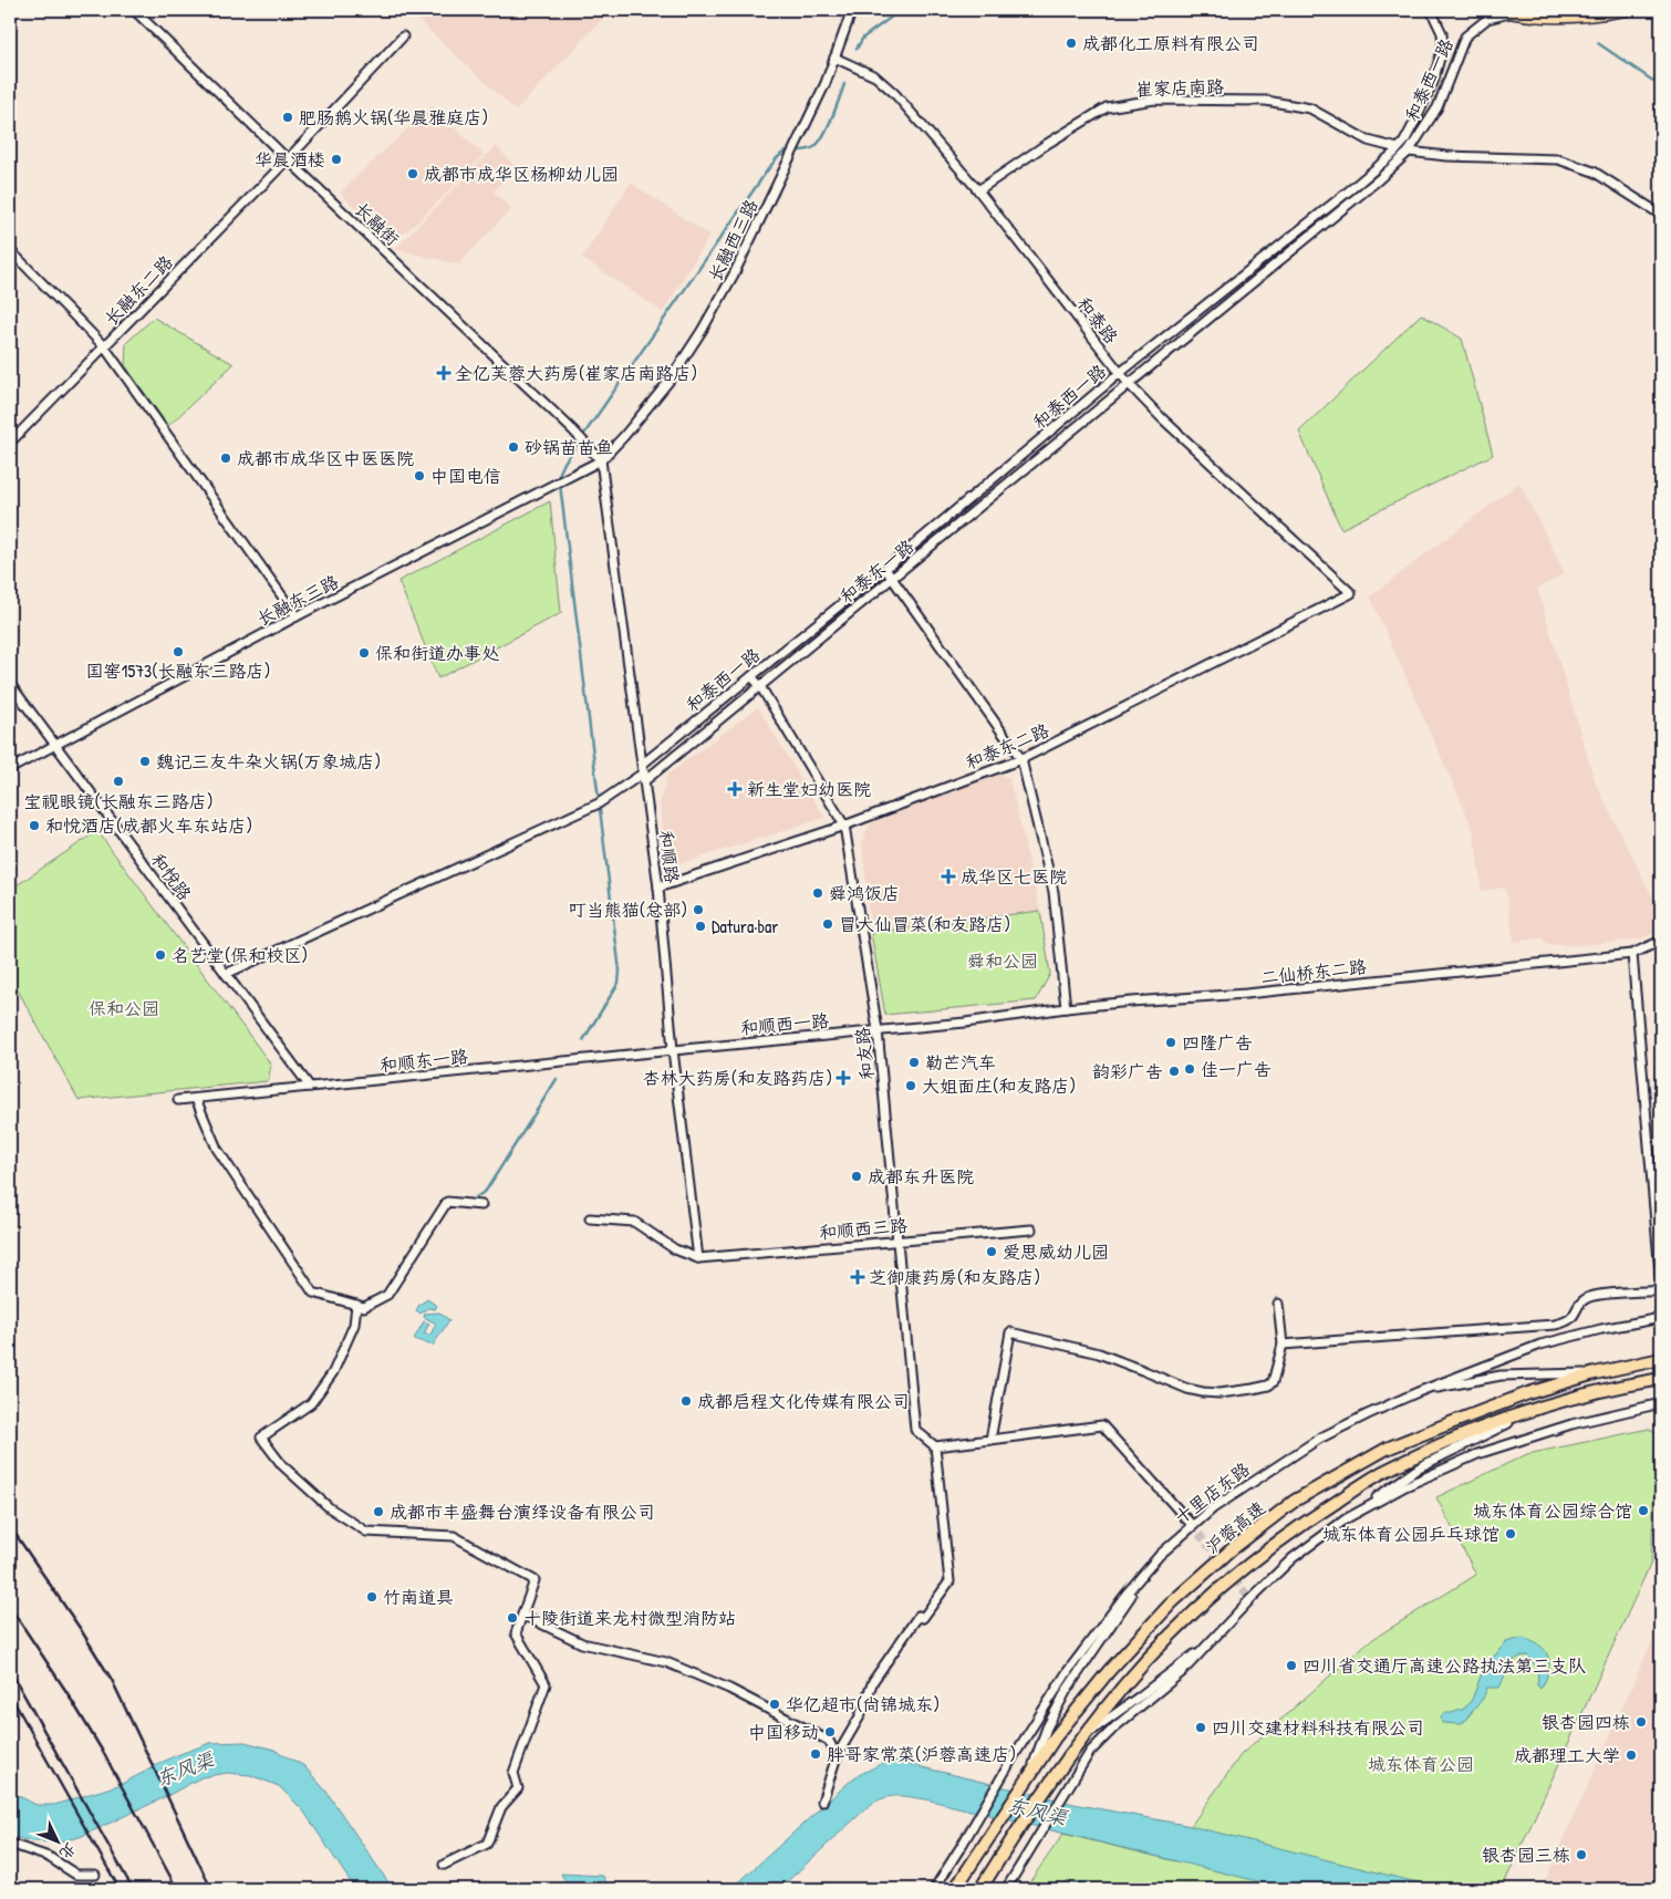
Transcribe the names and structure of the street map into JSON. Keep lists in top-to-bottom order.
{
  "streets": {
    "highway": ["沪蓉高速"],
    "street": [
      "和泰西一路",
      "崔家店南路",
      "长融街",
      "长融西三路",
      "长融东二路",
      "和泰路",
      "和泰东一路",
      "长融东三路",
      "和泰东二路",
      "和顺路",
      "和悦路",
      "二仙桥东二路",
      "和顺西一路",
      "和友路",
      "和顺东一路",
      "和顺西三路",
      "十里店东路"
    ]
  },
  "crossings": [
    ["和泰西一路", "崔家店南路"],
    ["和泰西一路", "和泰路"],
    ["和泰西一路", "和泰东一路"],
    ["和泰西一路", "和顺路"],
    ["和泰西一路", "和友路"],
    ["崔家店南路", "和泰路"],
    ["长融街", "长融西三路"],
    ["长融街", "长融东二路"],
    ["长融街", "长融东三路"],
    ["长融街", "和顺路"],
    ["长融西三路", "和泰路"],
    ["长融西三路", "长融东三路"],
    ["长融西三路", "和顺路"],
    ["和泰路", "和泰东一路"],
    ["和泰路", "和泰东二路"],
    ["和泰东一路", "和顺路"],
    ["和泰东一路", "和友路"],
    ["长融东三路", "和顺路"],
    ["长融东三路", "和悦路"],
    ["和泰东二路", "和顺路"],
    ["和泰东二路", "和友路"],
    ["和顺路", "和顺西一路"],
    ["和顺路", "和顺东一路"],
    ["和顺路", "和顺西三路"],
    ["和悦路", "和顺东一路"],
    ["二仙桥东二路", "和顺西一路"],
    ["和顺西一路", "和友路"],
    ["和顺西一路", "和顺东一路"],
    ["和友路", "和顺西三路"]
  ],
  "water": ["东风渠"],
  "parks": ["舜和公园", "保和公园", "城东体育公园"],
  "places": {
    "other": [
      "成都化工原料有限公司",
      "肥肠鹅火锅(华晨雅庭店)",
      "华晨酒楼",
      "成都市成华区杨柳幼儿园",
      "砂锅苗苗鱼",
      "成都市成华区中医医院",
      "中国电信",
      "国窖1573(长融东三路店)",
      "保和街道办事处",
      "魏记三友牛杂火锅(万象城店)",
      "宝视眼镜(长融东三路店)",
      "和悦酒店(成都火车东站店)",
      "舜鸿饭店",
      "叮当熊猫(总部)",
      "冒大仙冒菜(和友路店)",
      "Datura·bar",
      "名艺堂(保和校区)",
      "四隆广告",
      "勒芒汽车",
      "佳一广告",
      "韵彩广告",
      "大姐面庄(和友路店)",
      "成都东升医院",
      "爱思威幼儿园",
      "成都启程文化传媒有限公司",
      "城东体育公园综合馆",
      "成都市丰盛舞台演绎设备有限公司",
      "城东体育公园乒乓球馆",
      "竹南道具",
      "十陵街道来龙村微型消防站",
      "四川省交通厅高速公路执法第三支队",
      "华亿超市(尚锦城东)",
      "银杏园四栋",
      "四川交建材料科技有限公司",
      "中国移动",
      "胖哥家常菜(沪蓉高速店)",
      "成都理工大学",
      "银杏园三栋"
    ],
    "health": [
      "全亿芙蓉大药房(崔家店南路店)",
      "新生堂妇幼医院",
      "成华区七医院",
      "杏林大药房(和友路药店)",
      "芝御康药房(和友路店)"
    ]
  },
  "north": "bottom right"
}
